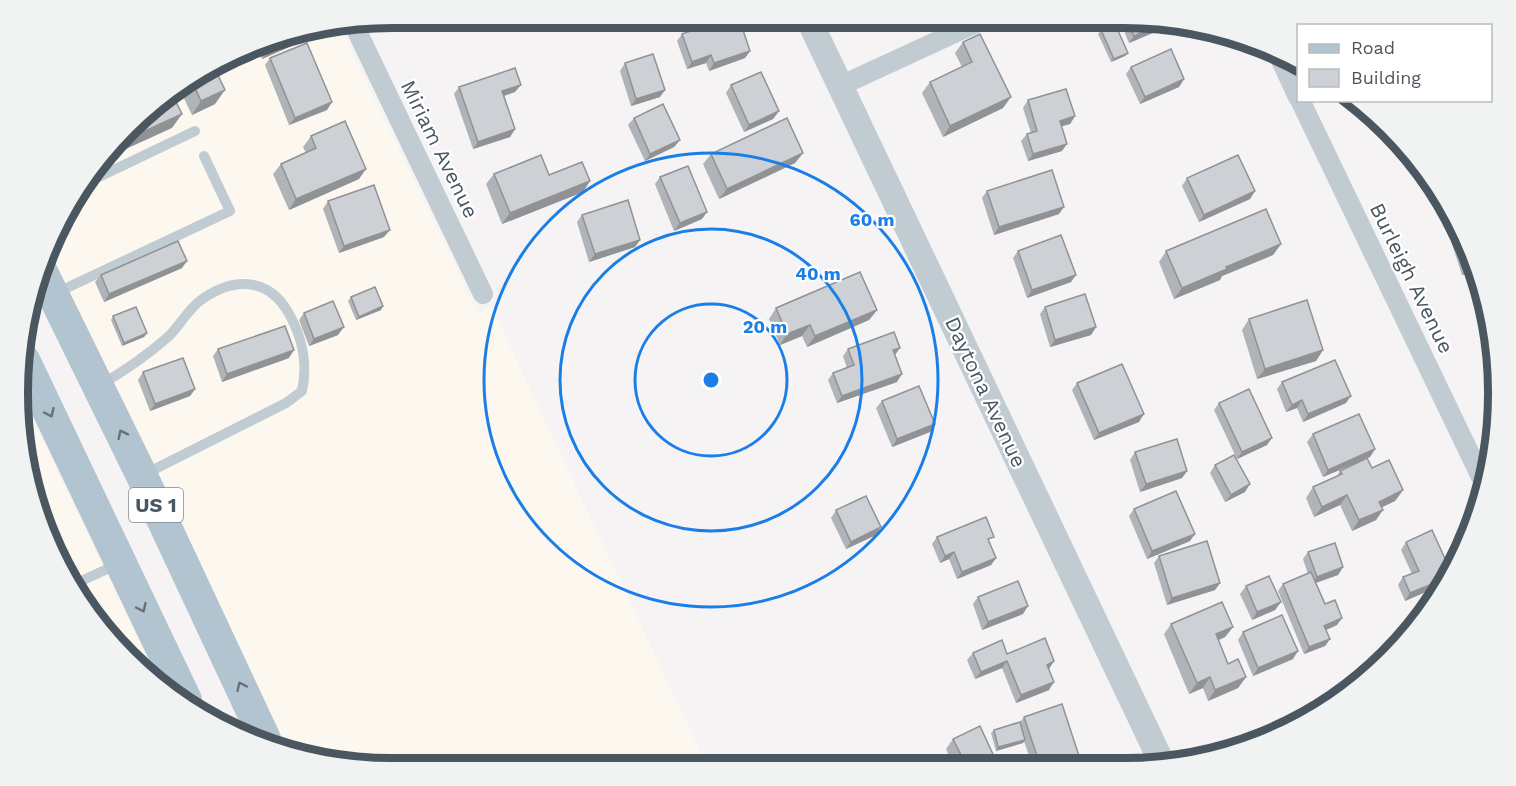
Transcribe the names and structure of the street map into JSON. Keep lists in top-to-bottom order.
{
  "streets": {
    "main road": ["US 1"],
    "street": ["Miriam Avenue", "Burleigh Avenue", "Daytona Avenue"]
  },
  "legend": ["Road", "Building"],
  "rings": ["60 m", "40 m", "20 m"]
}
